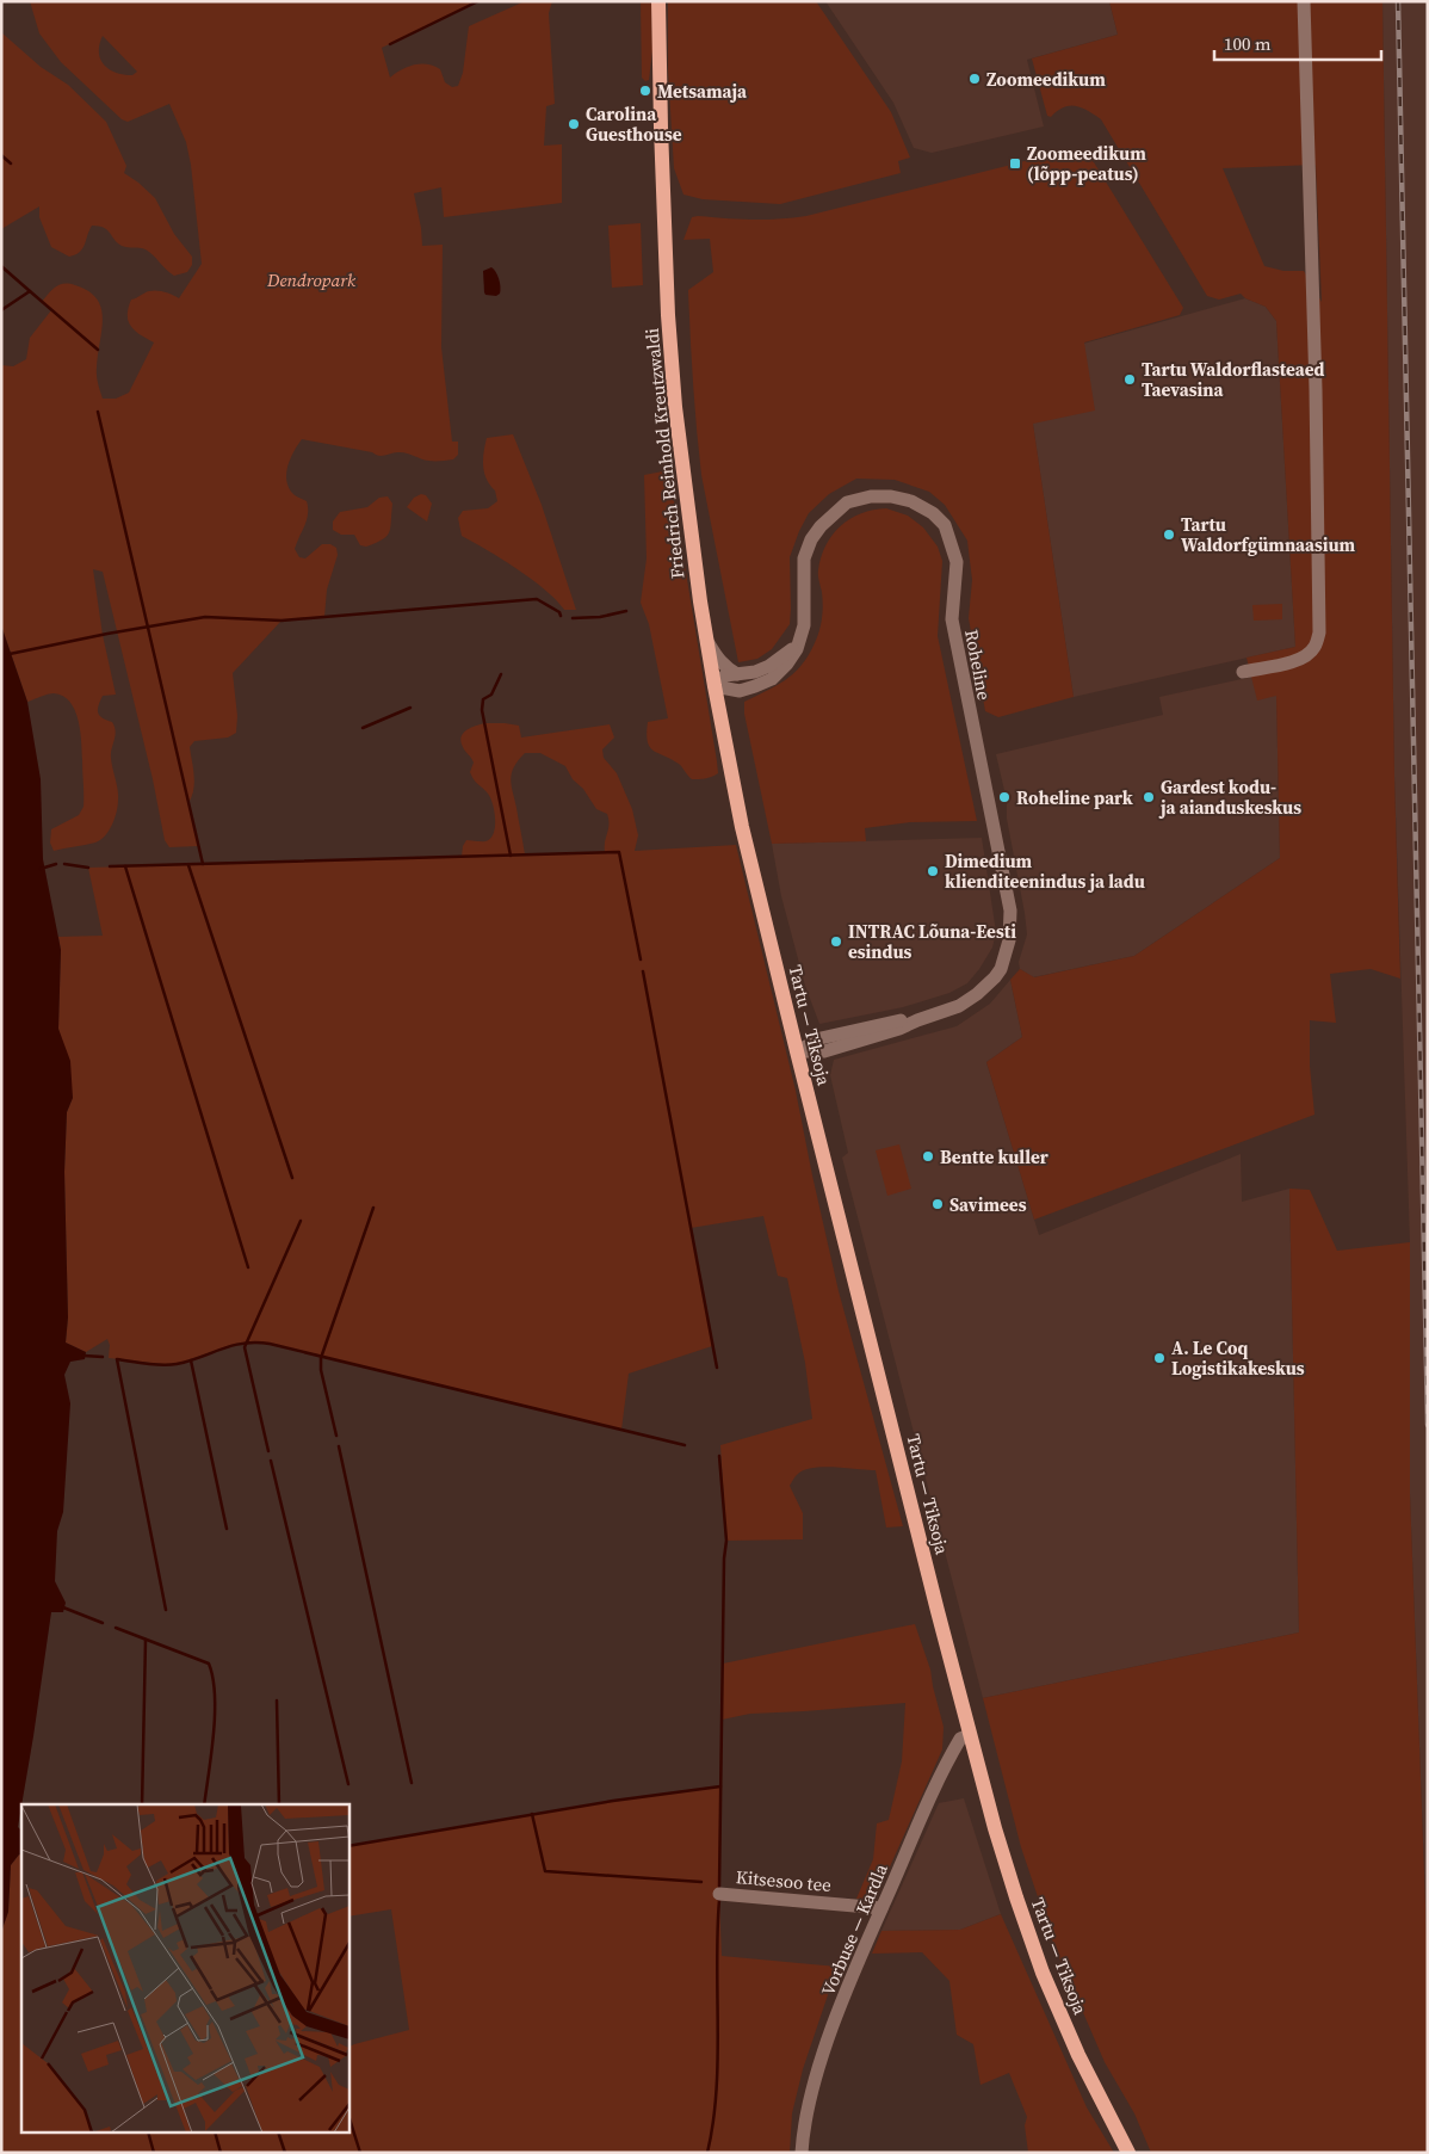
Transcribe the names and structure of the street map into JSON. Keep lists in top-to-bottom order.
{
  "streets": {
    "main road": ["Friedrich Reinhold Kreutzwaldi", "Tartu — Tiksoja"],
    "street": ["Roheline", "Kitsesoo tee", "Vorbuse — Kardla"]
  },
  "crossings": [
    ["Friedrich Reinhold Kreutzwaldi", "Roheline"],
    ["Friedrich Reinhold Kreutzwaldi", "Tartu — Tiksoja"],
    ["Roheline", "Tartu — Tiksoja"],
    ["Tartu — Tiksoja", "Vorbuse — Kardla"],
    ["Kitsesoo tee", "Vorbuse — Kardla"]
  ],
  "parks": ["Dendropark"],
  "places": {
    "other": [
      "Zoomeedikum",
      "Metsamaja",
      "Carolina Guesthouse",
      "Tartu Waldorflasteaed Taevasina",
      "Tartu Waldorfgümnaasium",
      "Roheline park",
      "Gardest kodu- ja aianduskeskus",
      "Dimedium klienditeenindus ja ladu",
      "INTRAC Lõuna-Eesti esindus",
      "Bentte kuller",
      "Savimees",
      "A. Le Coq Logistikakeskus"
    ],
    "transit": ["Zoomeedikum (lõpp-peatus)"]
  },
  "scale_bar": "100 m"
}
